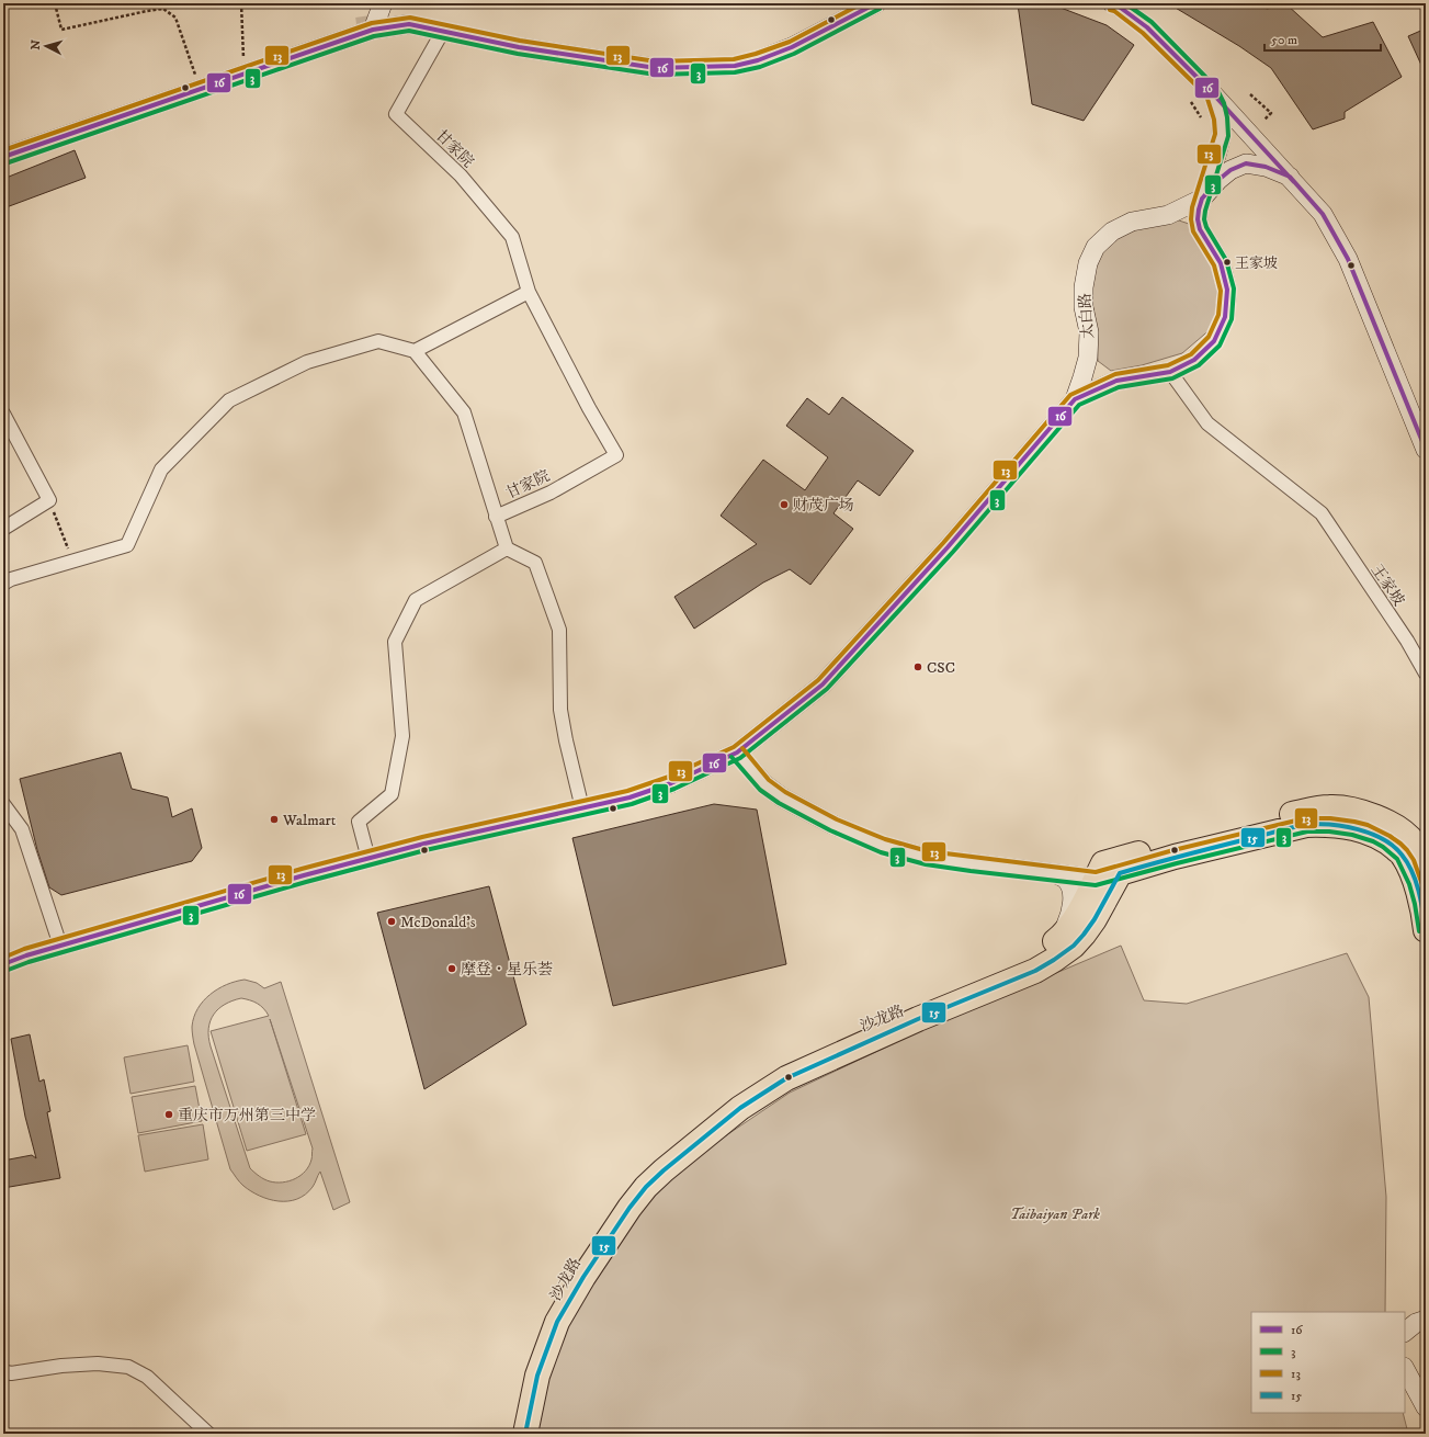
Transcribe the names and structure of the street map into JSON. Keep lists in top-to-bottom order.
{
  "streets": {
    "highway": ["沙龙路"],
    "main road": ["太白路"],
    "street": ["甘家院", "王家坡"]
  },
  "crossings": [
    ["太白路", "王家坡"]
  ],
  "parks": ["Taibaiyan Park"],
  "places": [
    "王家坡",
    "财茂广场",
    "CSC",
    "Walmart",
    "McDonald's",
    "摩登・星乐荟",
    "重庆市万州第三中学"
  ],
  "lines": [
    "transit line 16",
    "transit line 3",
    "transit line 13",
    "transit line 15"
  ],
  "legend": [
    "16",
    "3",
    "13",
    "15"
  ],
  "scale_bar": "50 m",
  "north": "left"
}
